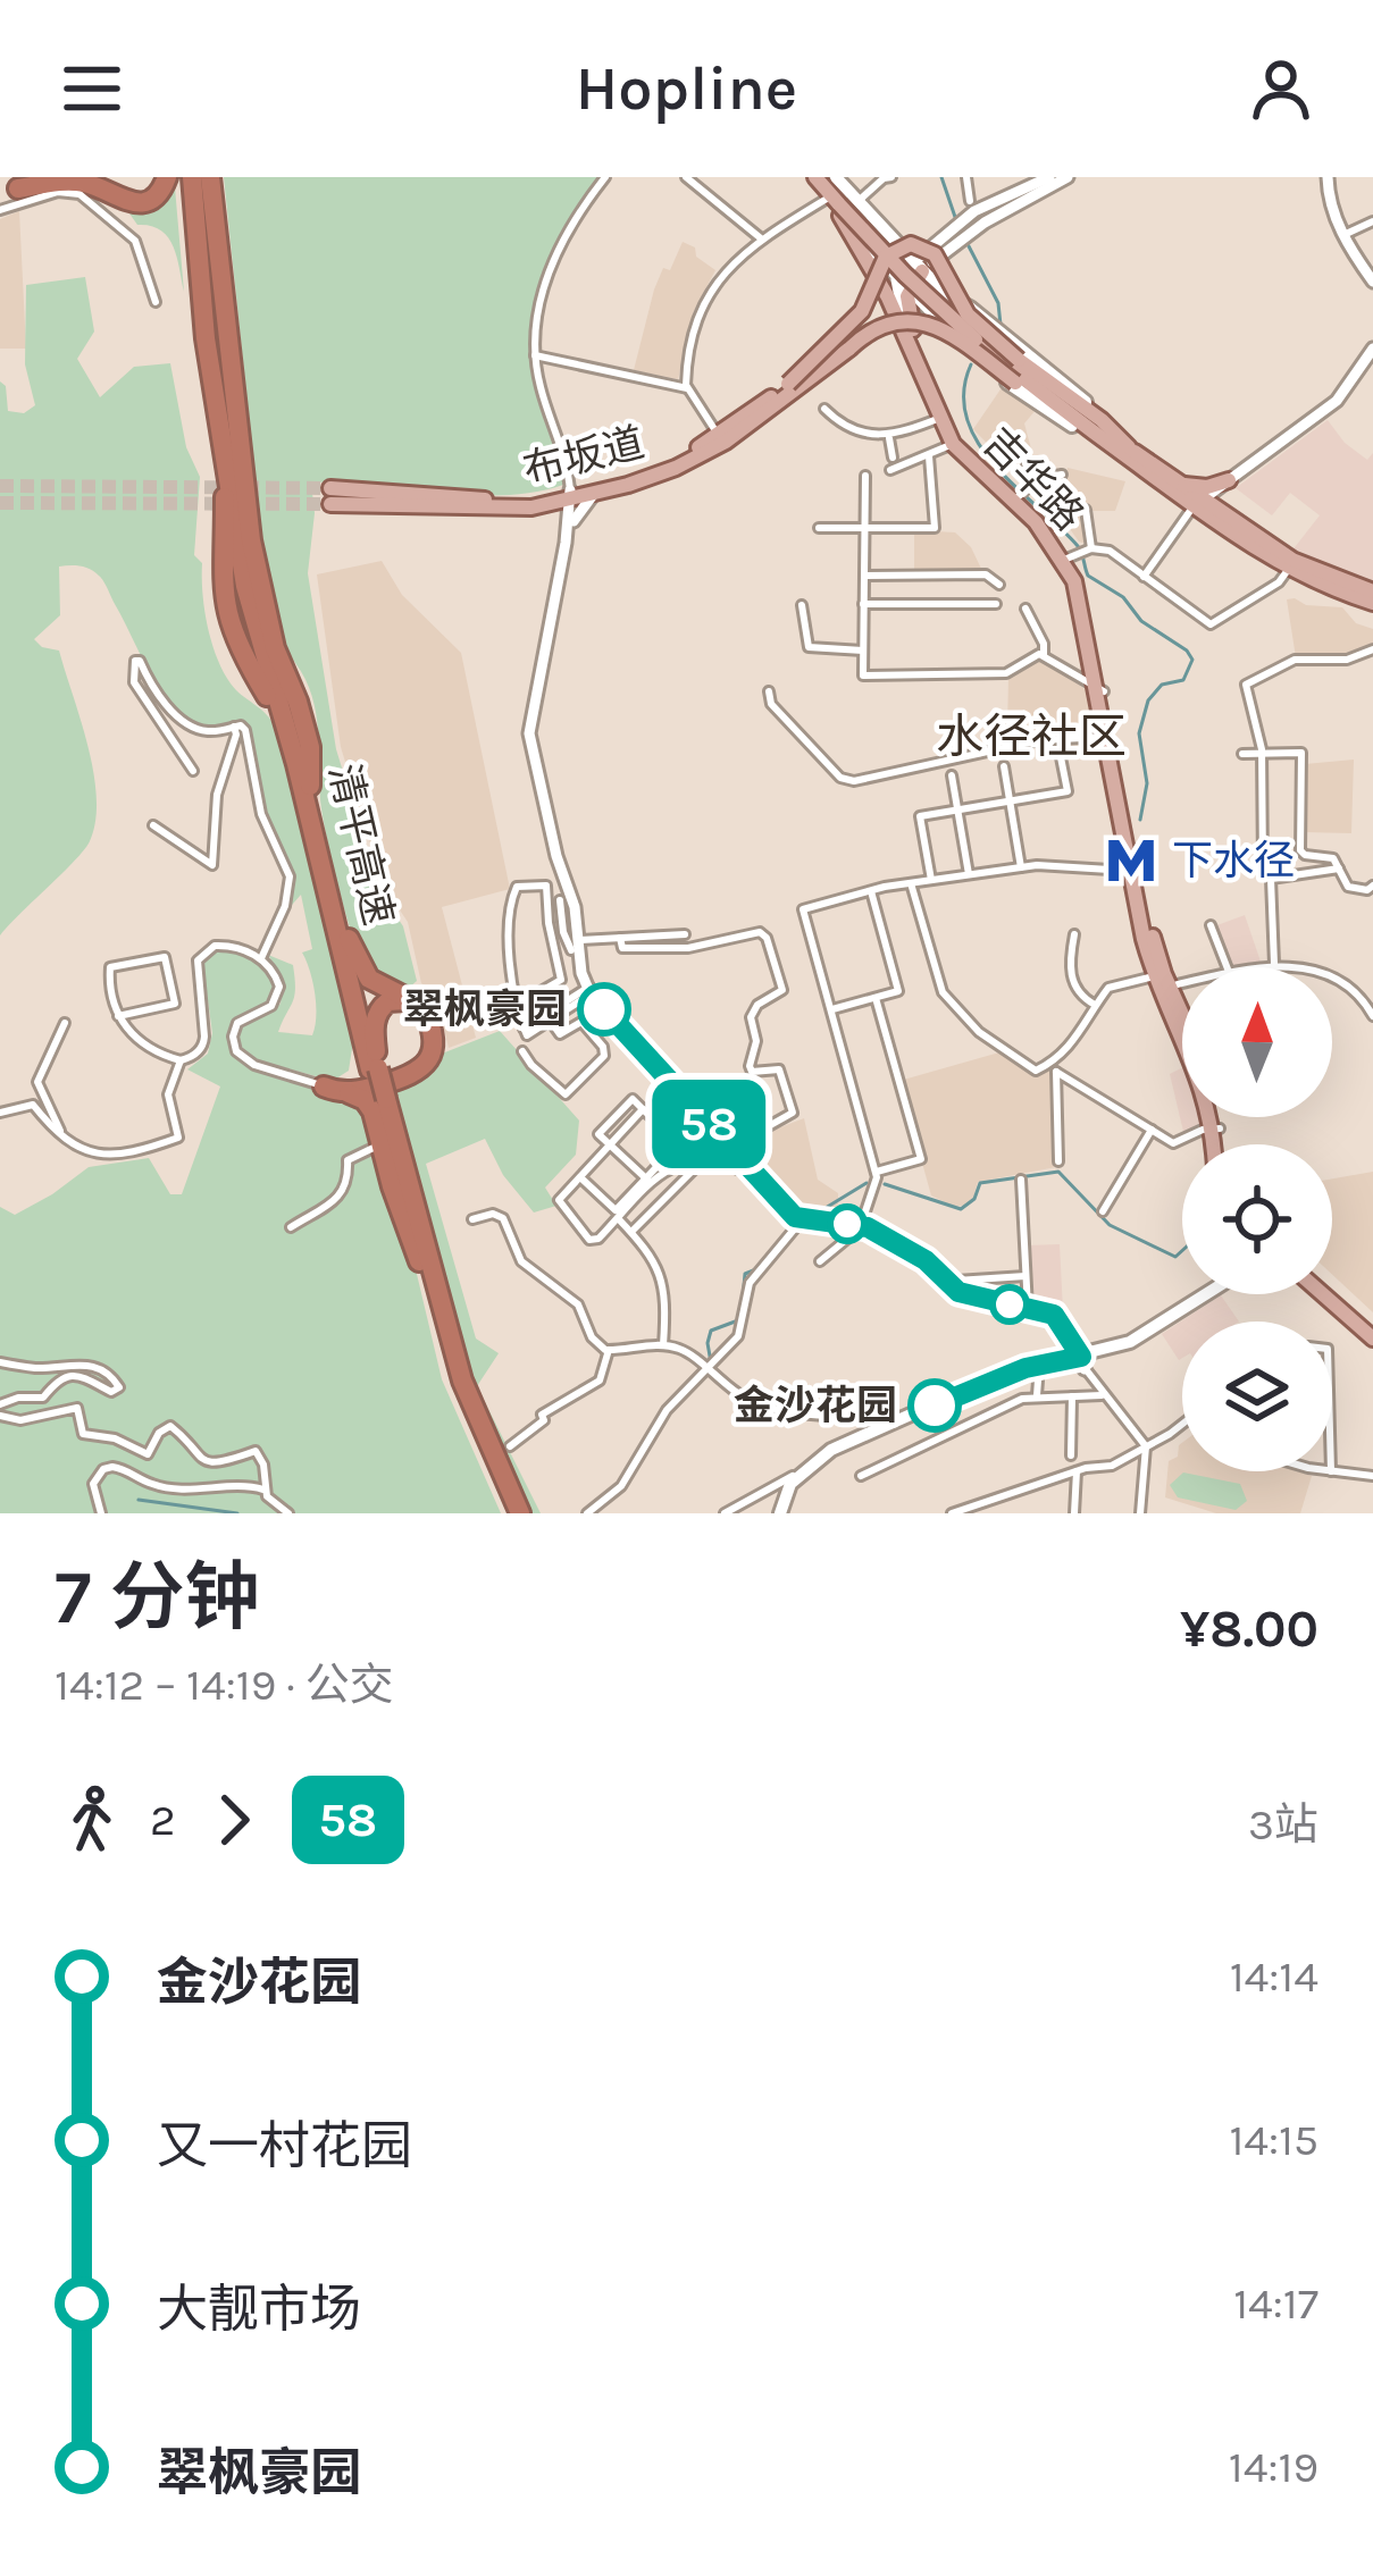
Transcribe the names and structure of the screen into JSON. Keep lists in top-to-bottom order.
{
  "streets": {
    "highway": ["清平高速"],
    "main road": ["布坂道", "吉华路"]
  },
  "districts": ["水径社区"],
  "places": {
    "metro station": ["下水径"],
    "other": ["翠枫豪园", "金沙花园"]
  },
  "lines": ["bus line 58"],
  "north": "top",
  "page": {
    "header": "Hopline",
    "on_map": "58",
    "heading": ["7 分钟", "14:12 – 14:19 · 公交", "¥8.00"],
    "legs": ["2", "58", "3站"],
    "list": [
      {
        "name": "金沙花园",
        "value": "14:14"
      },
      {
        "name": "又一村花园",
        "value": "14:15"
      },
      {
        "name": "大靓市场",
        "value": "14:17"
      },
      {
        "name": "翠枫豪园",
        "value": "14:19"
      }
    ]
  }
}
